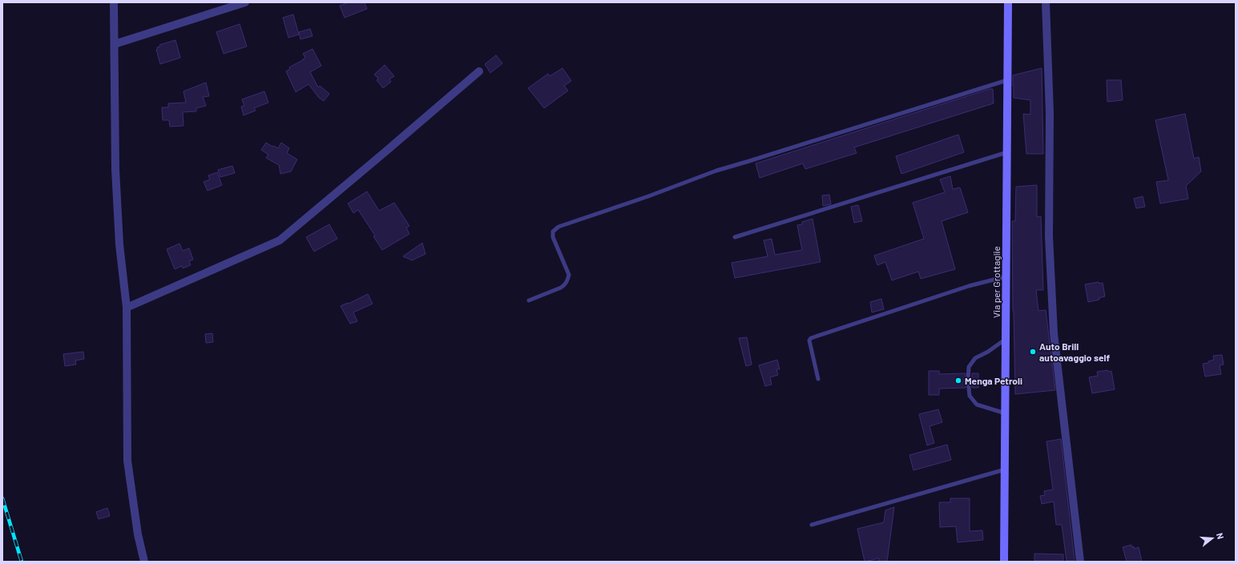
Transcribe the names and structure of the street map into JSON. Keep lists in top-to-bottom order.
{
  "streets": {
    "street": ["Via per Grottaglie"]
  },
  "places": ["Auto Brill autoavaggio self", "Menga Petroli"],
  "north": "right"
}
